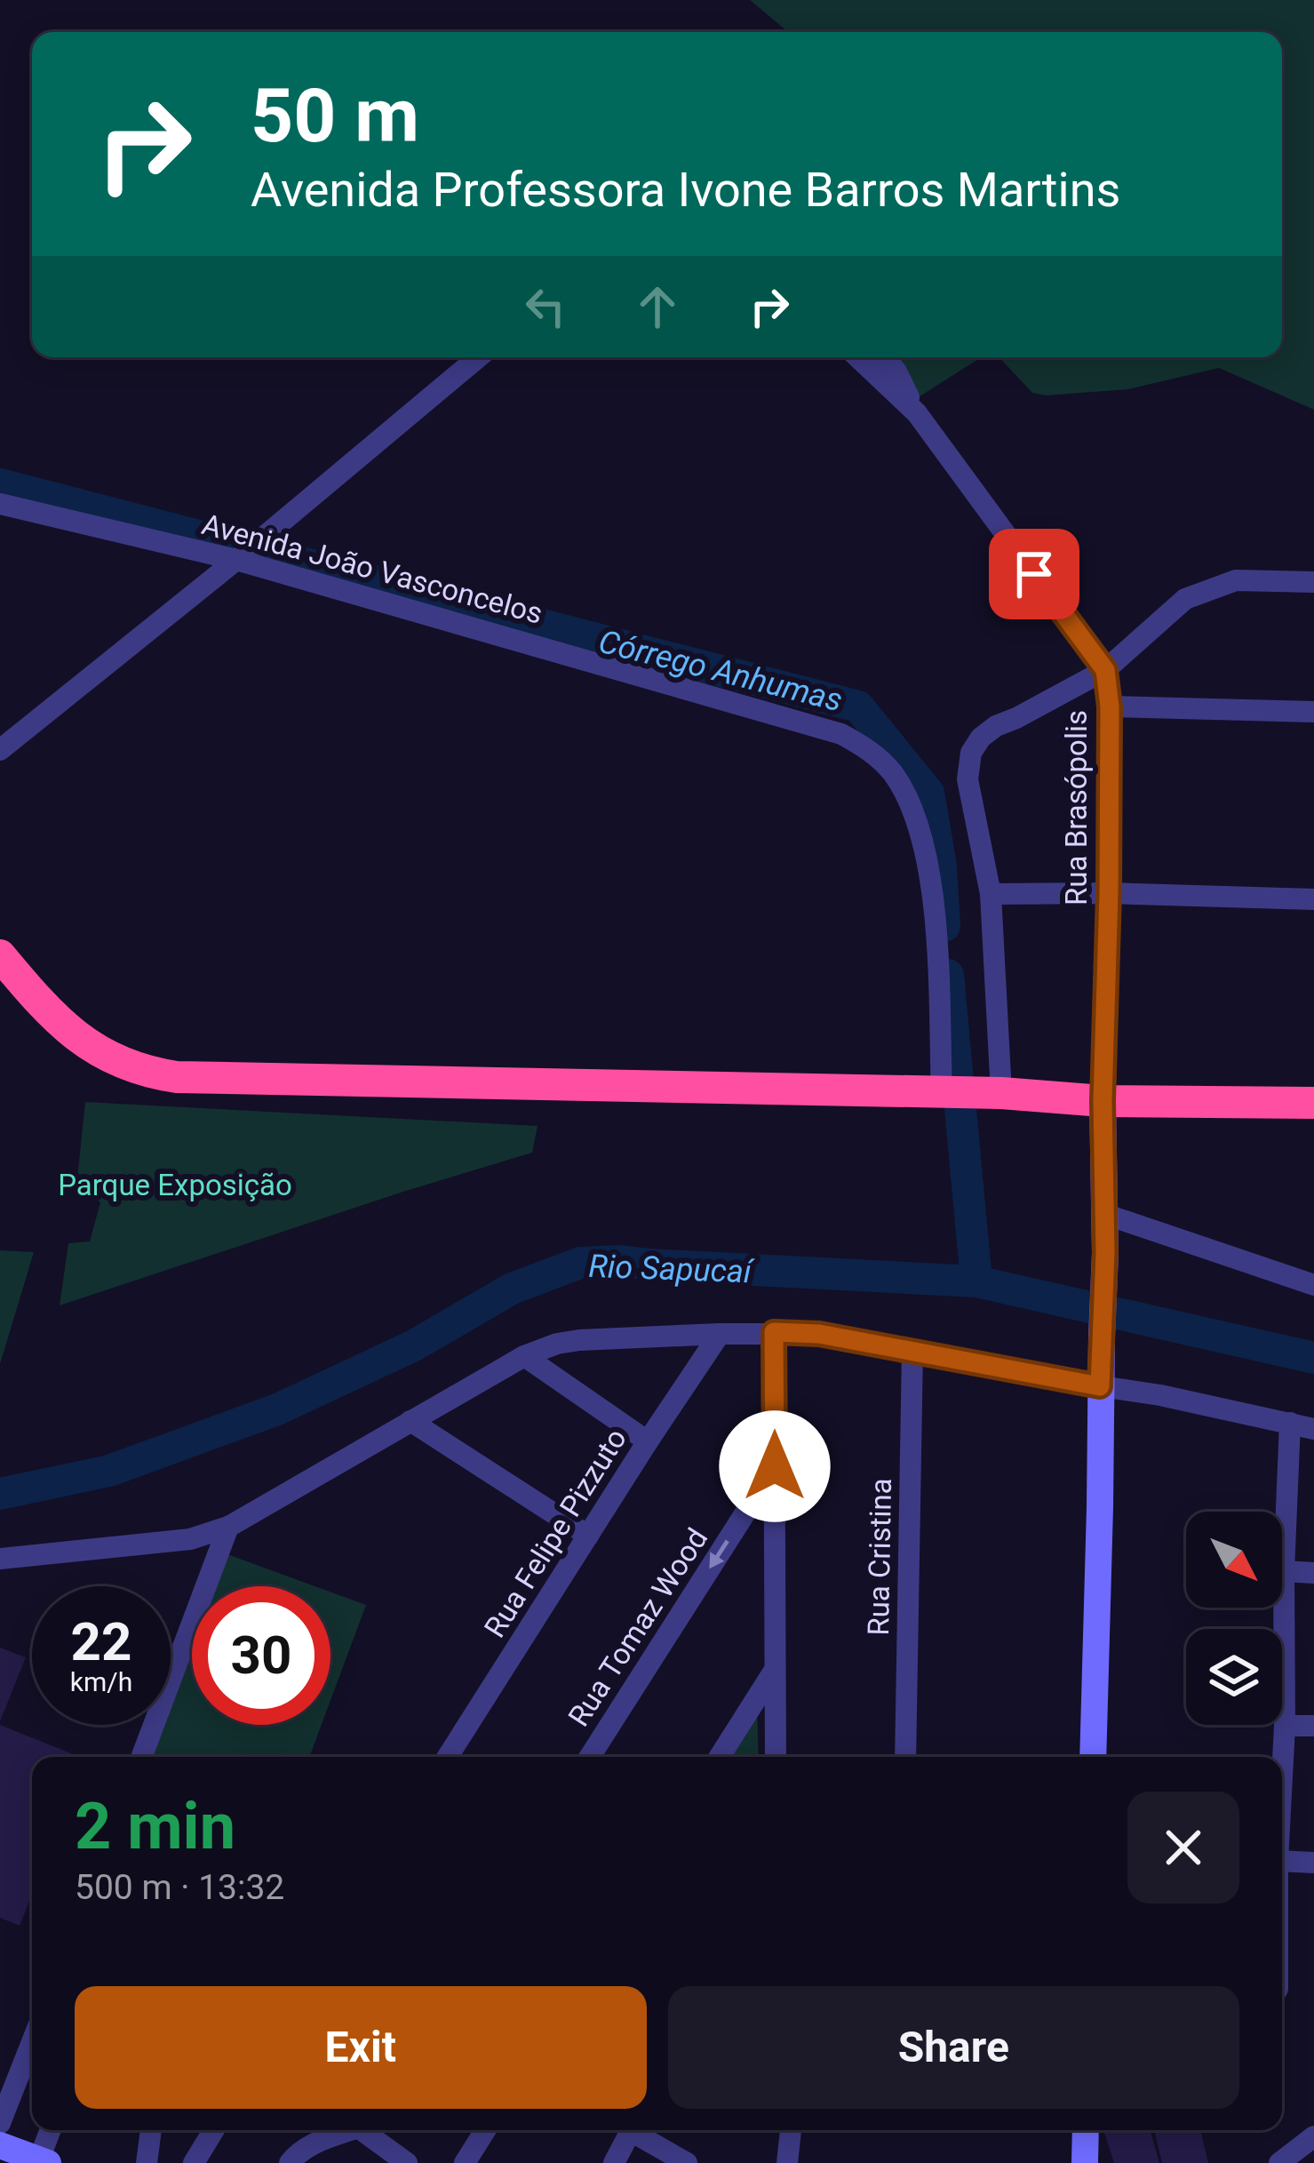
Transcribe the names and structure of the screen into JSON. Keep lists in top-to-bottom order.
{
  "streets": {
    "street": [
      "Avenida João Vasconcelos",
      "Rua Brasópolis",
      "Rua Felipe Pizzuto",
      "Rua Cristina",
      "Rua Tomaz Wood"
    ]
  },
  "one_way": ["Rua Tomaz Wood"],
  "water": ["Córrego Anhumas", "Rio Sapucaí"],
  "parks": ["Parque Exposição"],
  "north": "bottom right",
  "page": {
    "turn": ["50 m", "Avenida Professora Ivone Barros Martins"],
    "speed": "22 km/h",
    "limit": "30",
    "heading": ["2 min", "500 m · 13:32"],
    "buttons": ["Exit", "Share"]
  }
}
